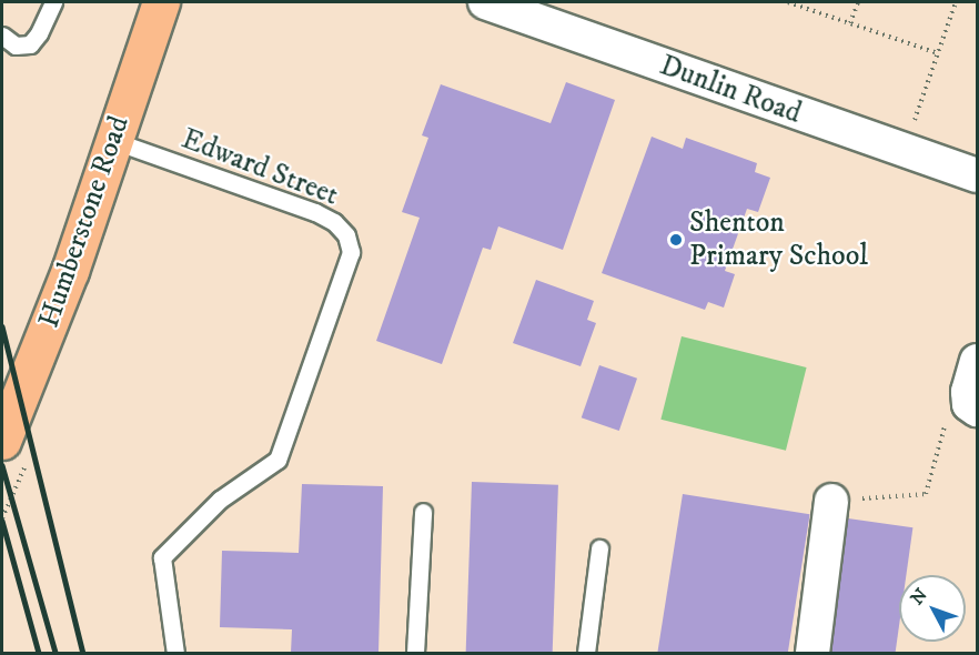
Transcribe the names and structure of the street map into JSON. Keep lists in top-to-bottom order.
{
  "streets": {
    "main road": ["Humberstone Road"],
    "street": ["Dunlin Road"],
    "lane": ["Edward Street"]
  },
  "crossings": [
    ["Edward Street", "Humberstone Road"]
  ],
  "places": ["Shenton Primary School"],
  "north": "top left"
}
